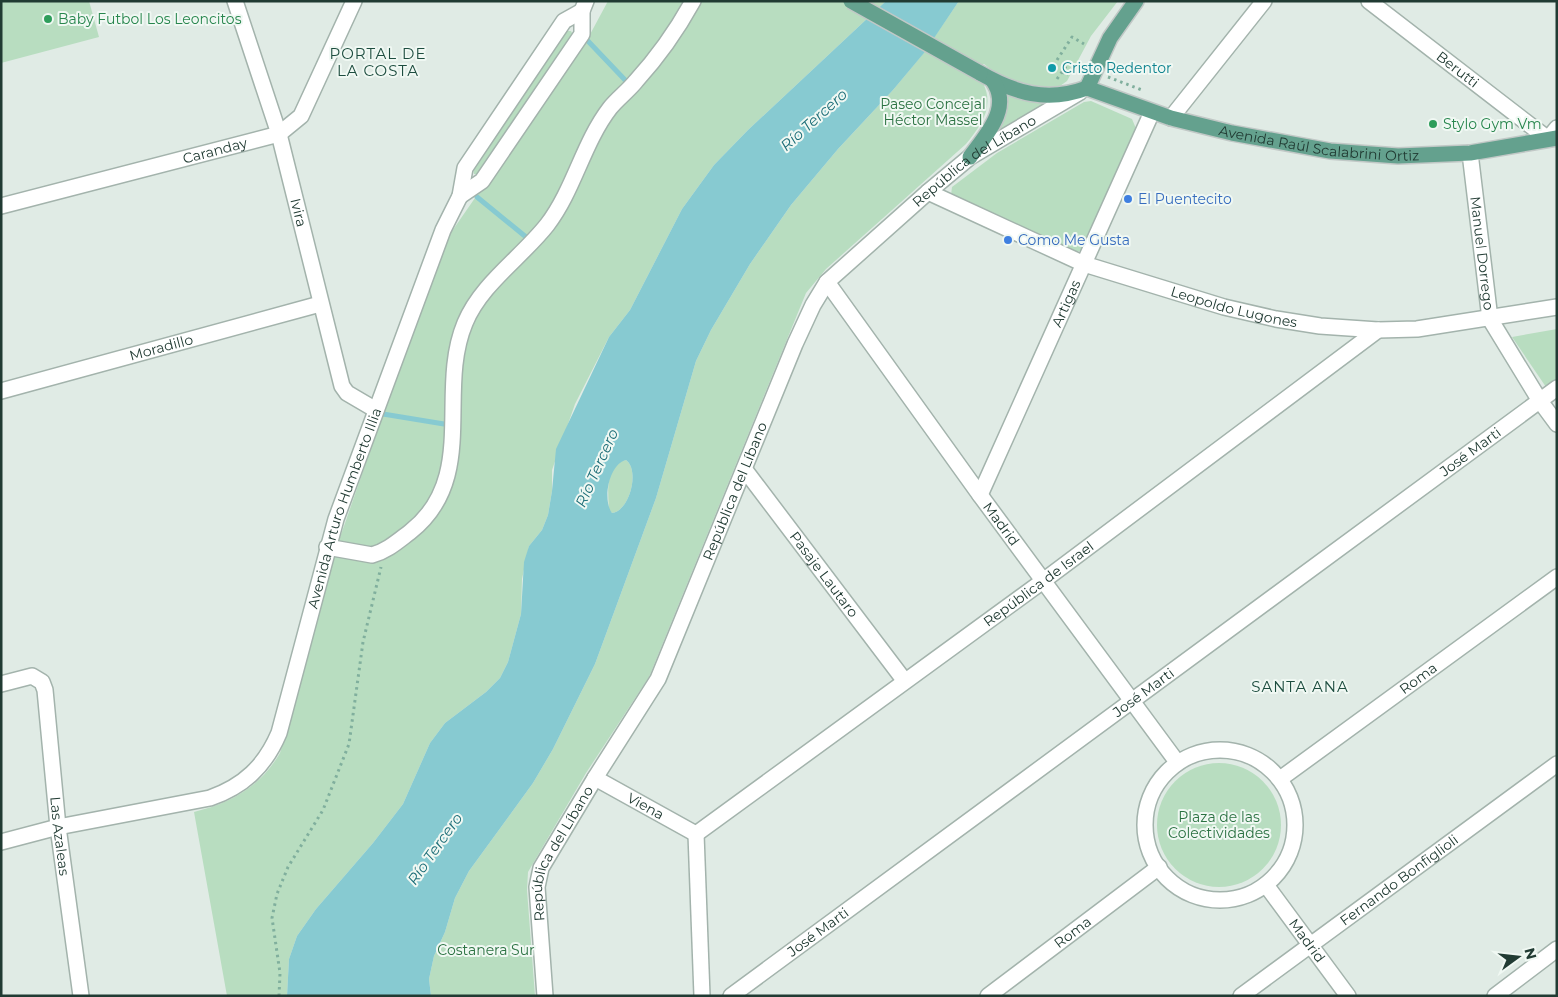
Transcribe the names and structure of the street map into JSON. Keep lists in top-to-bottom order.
{
  "streets": {
    "main road": ["Avenida Raúl Scalabrini Ortiz"],
    "street": [
      "Berutti",
      "Caranday",
      "República del Líbano",
      "Ivira",
      "Manuel Dorrego",
      "Artigas",
      "Leopoldo Lugones",
      "Moradillo",
      "José Marti",
      "Avenida Arturo Humberto Illia",
      "Madrid",
      "Pasaje Lautaro",
      "República de Israel",
      "Roma",
      "Viena",
      "Las Azaleas",
      "Fernando Bonfiglioli"
    ]
  },
  "crossings": [
    ["Berutti", "Avenida Raúl Scalabrini Ortiz"],
    ["Avenida Raúl Scalabrini Ortiz", "República del Líbano"],
    ["Avenida Raúl Scalabrini Ortiz", "Manuel Dorrego"],
    ["Avenida Raúl Scalabrini Ortiz", "Artigas"],
    ["Caranday", "Ivira"],
    ["República del Líbano", "Leopoldo Lugones"],
    ["República del Líbano", "Madrid"],
    ["República del Líbano", "Pasaje Lautaro"],
    ["República del Líbano", "Viena"],
    ["Ivira", "Moradillo"],
    ["Ivira", "Avenida Arturo Humberto Illia"],
    ["Manuel Dorrego", "Leopoldo Lugones"],
    ["Manuel Dorrego", "José Marti"],
    ["Artigas", "Leopoldo Lugones"],
    ["Artigas", "Madrid"],
    ["Leopoldo Lugones", "República de Israel"],
    ["José Marti", "Madrid"],
    ["Avenida Arturo Humberto Illia", "Las Azaleas"],
    ["Madrid", "República de Israel"],
    ["Madrid", "Roma"],
    ["Madrid", "Fernando Bonfiglioli"],
    ["Pasaje Lautaro", "República de Israel"],
    ["República de Israel", "Viena"]
  ],
  "districts": ["PORTAL DE LA COSTA", "SANTA ANA"],
  "water": ["Río Tercero"],
  "parks": ["Paseo Concejal Héctor Massel", "Plaza de las Colectividades", "Costanera Sur"],
  "places": [
    "Baby Futbol Los Leoncitos",
    "Cristo Redentor",
    "Stylo Gym Vm",
    "El Puentecito",
    "Como Me Gusta"
  ],
  "north": "right"
}
